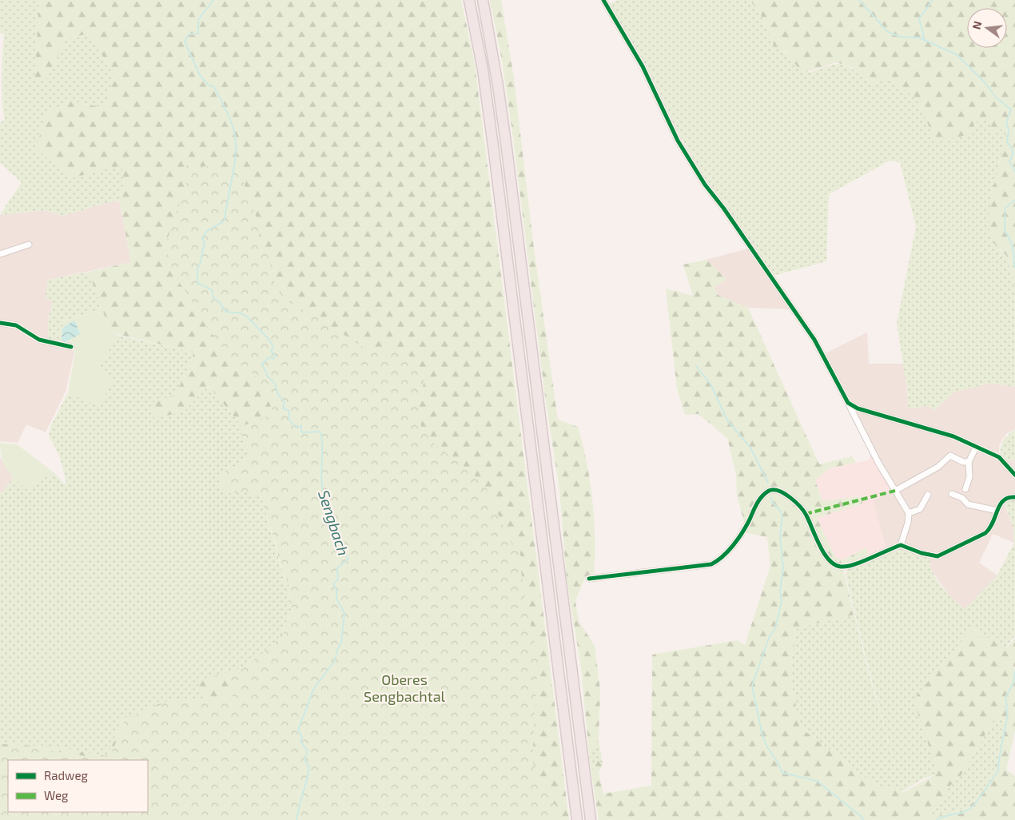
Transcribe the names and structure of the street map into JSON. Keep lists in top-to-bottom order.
{
  "water": ["Sengbach"],
  "parks": ["Oberes Sengbachtal"],
  "legend": ["Radweg", "Weg"],
  "north": "left"
}
